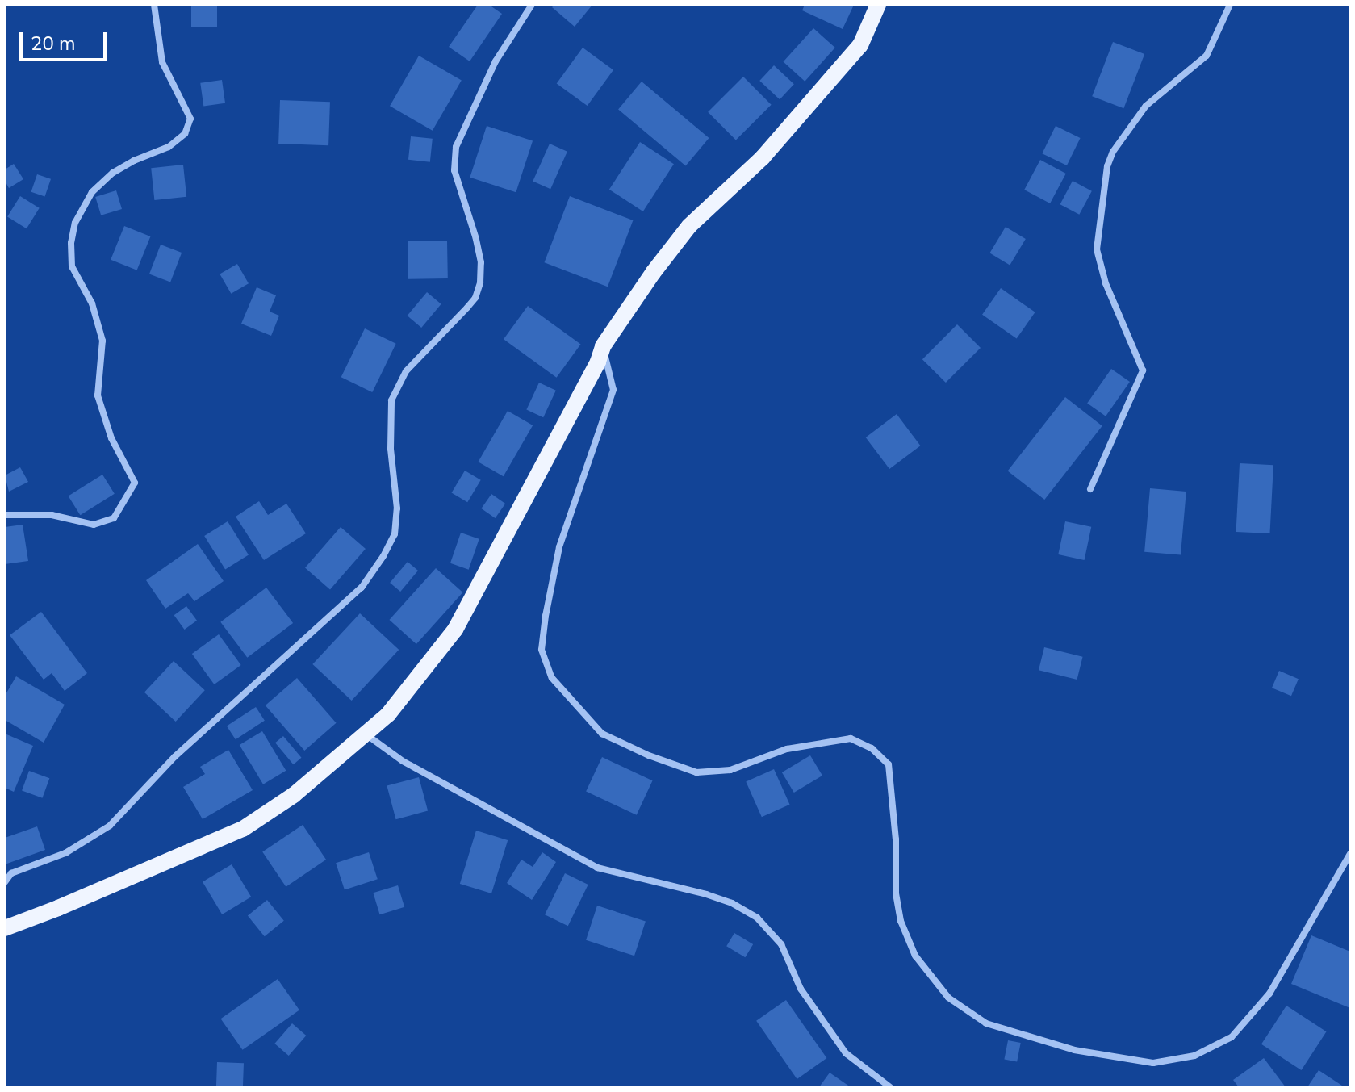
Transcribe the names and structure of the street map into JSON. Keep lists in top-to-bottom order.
{
  "scale_bar": "20 m"
}
